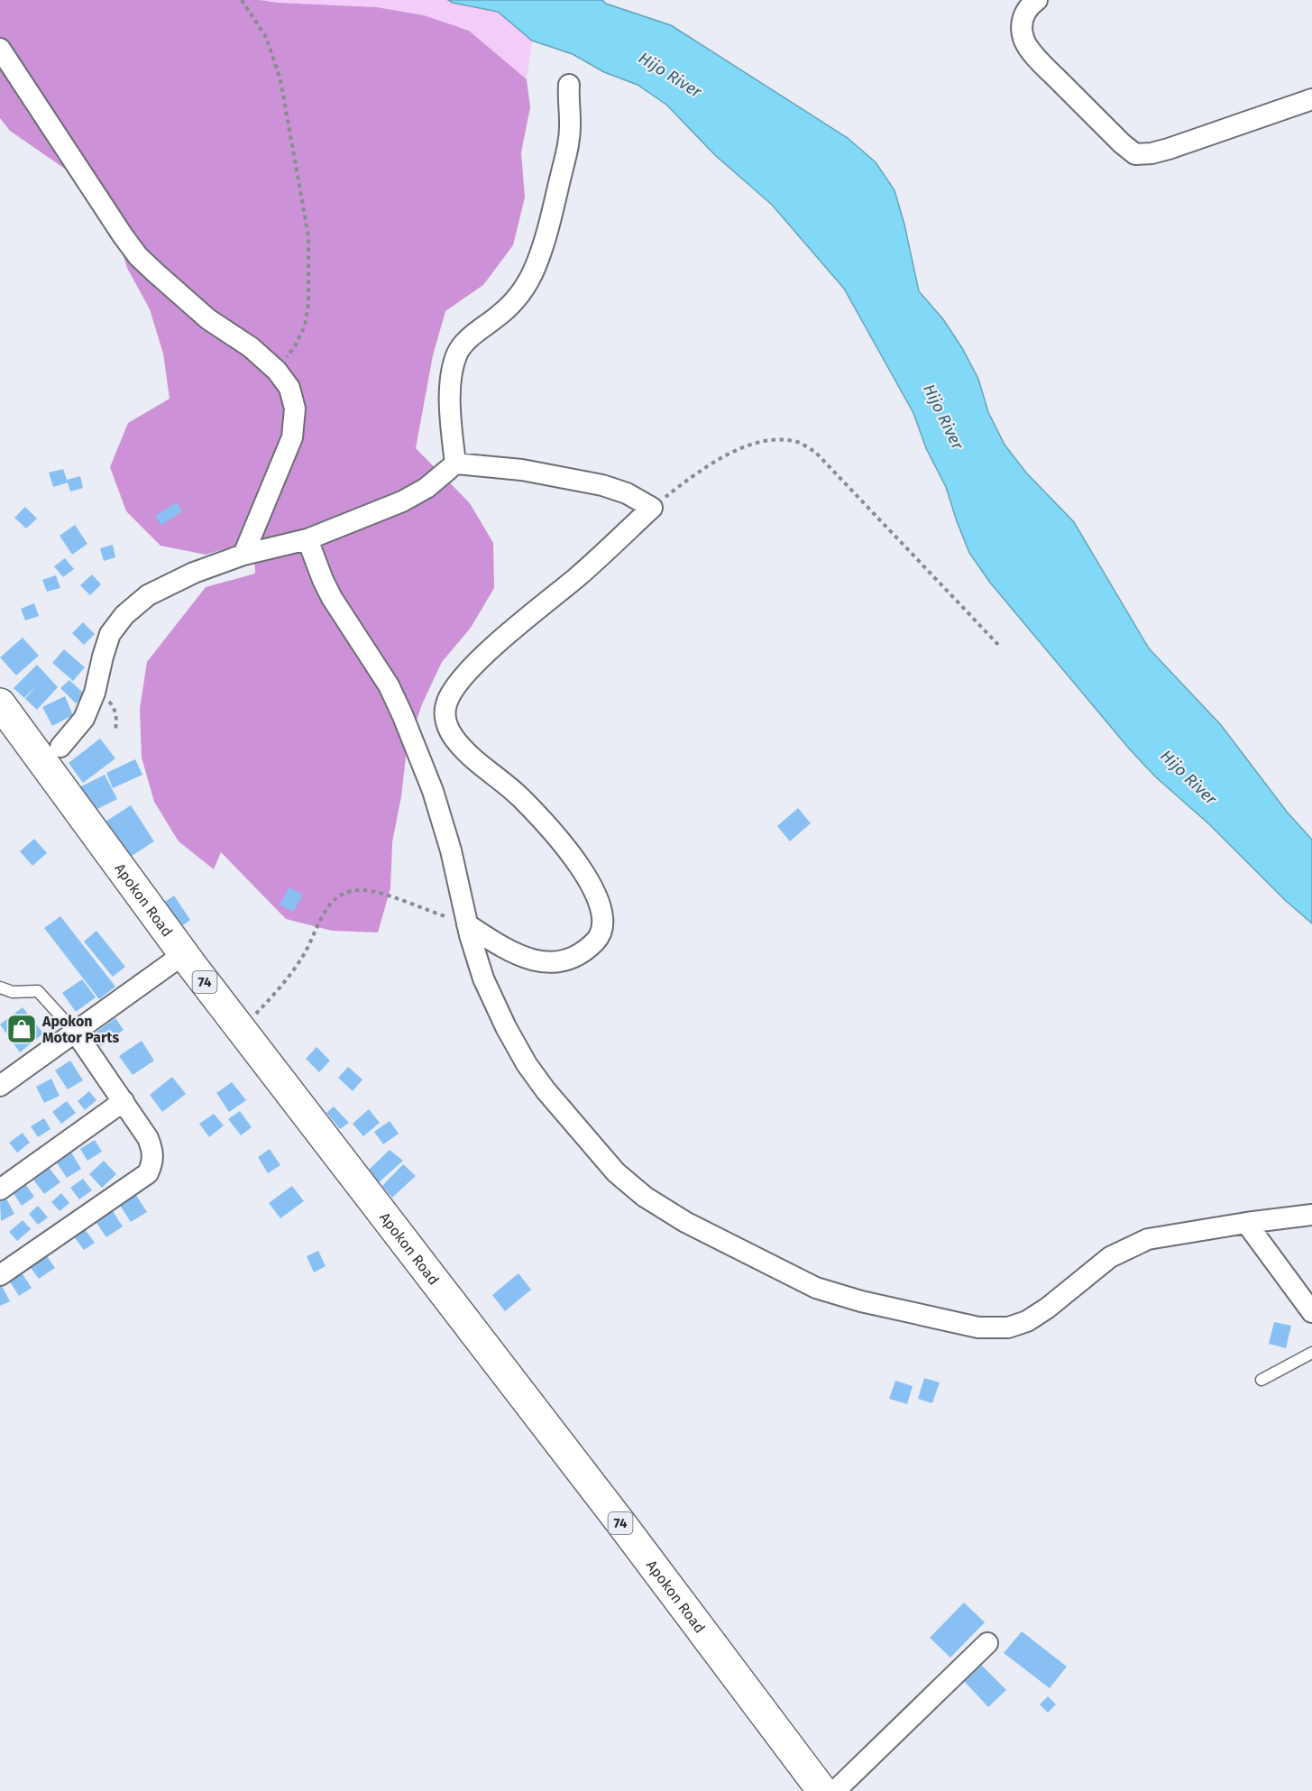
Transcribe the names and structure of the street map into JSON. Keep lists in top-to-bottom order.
{
  "streets": {
    "highway": ["Apokon Road", "74"]
  },
  "water": ["Hijo River"],
  "places": {
    "shop": ["Apokon Motor Parts"]
  }
}
